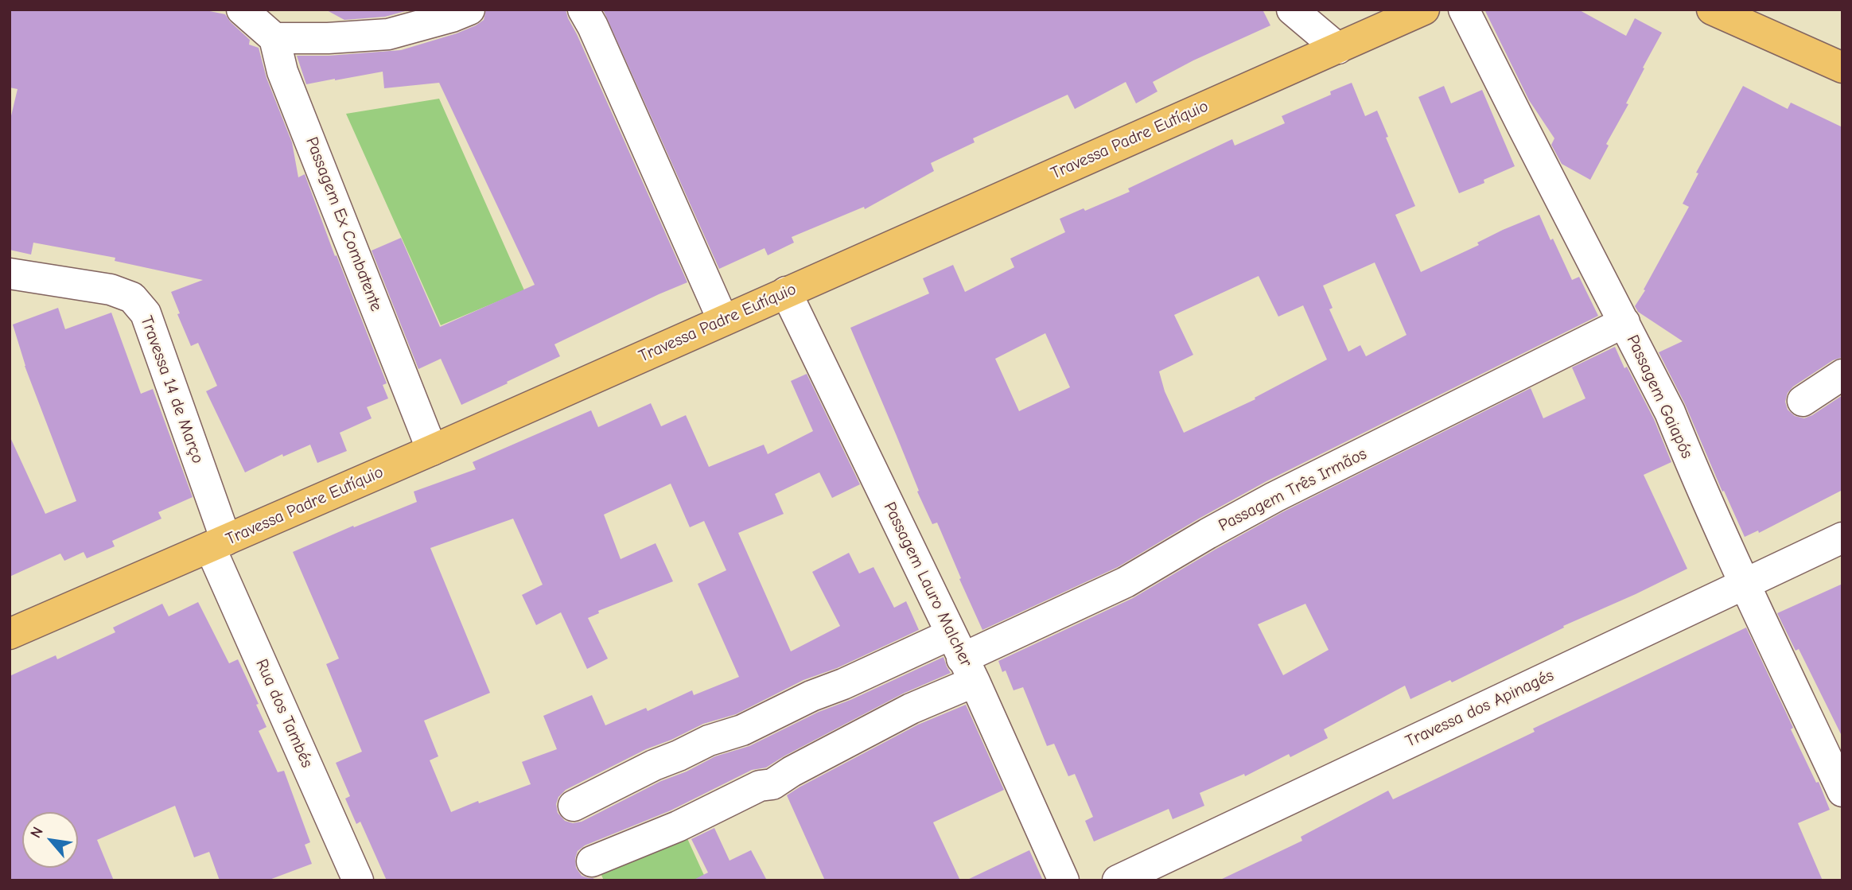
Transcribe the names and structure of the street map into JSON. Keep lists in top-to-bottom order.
{
  "streets": {
    "main road": ["Travessa Padre Eutíquio"],
    "street": [
      "Passagem Ex Combatente",
      "Travessa 14 de Março",
      "Passagem Gaiapós",
      "Passagem Três Irmãos",
      "Passagem Lauro Malcher",
      "Travessa dos Apinagés",
      "Rua dos Tambés"
    ]
  },
  "crossings": [
    ["Travessa Padre Eutíquio", "Passagem Ex Combatente"],
    ["Travessa Padre Eutíquio", "Travessa 14 de Março"],
    ["Travessa Padre Eutíquio", "Passagem Lauro Malcher"],
    ["Travessa Padre Eutíquio", "Rua dos Tambés"],
    ["Travessa 14 de Março", "Rua dos Tambés"],
    ["Passagem Gaiapós", "Passagem Três Irmãos"],
    ["Passagem Gaiapós", "Travessa dos Apinagés"],
    ["Passagem Três Irmãos", "Passagem Lauro Malcher"]
  ],
  "north": "top left"
}
